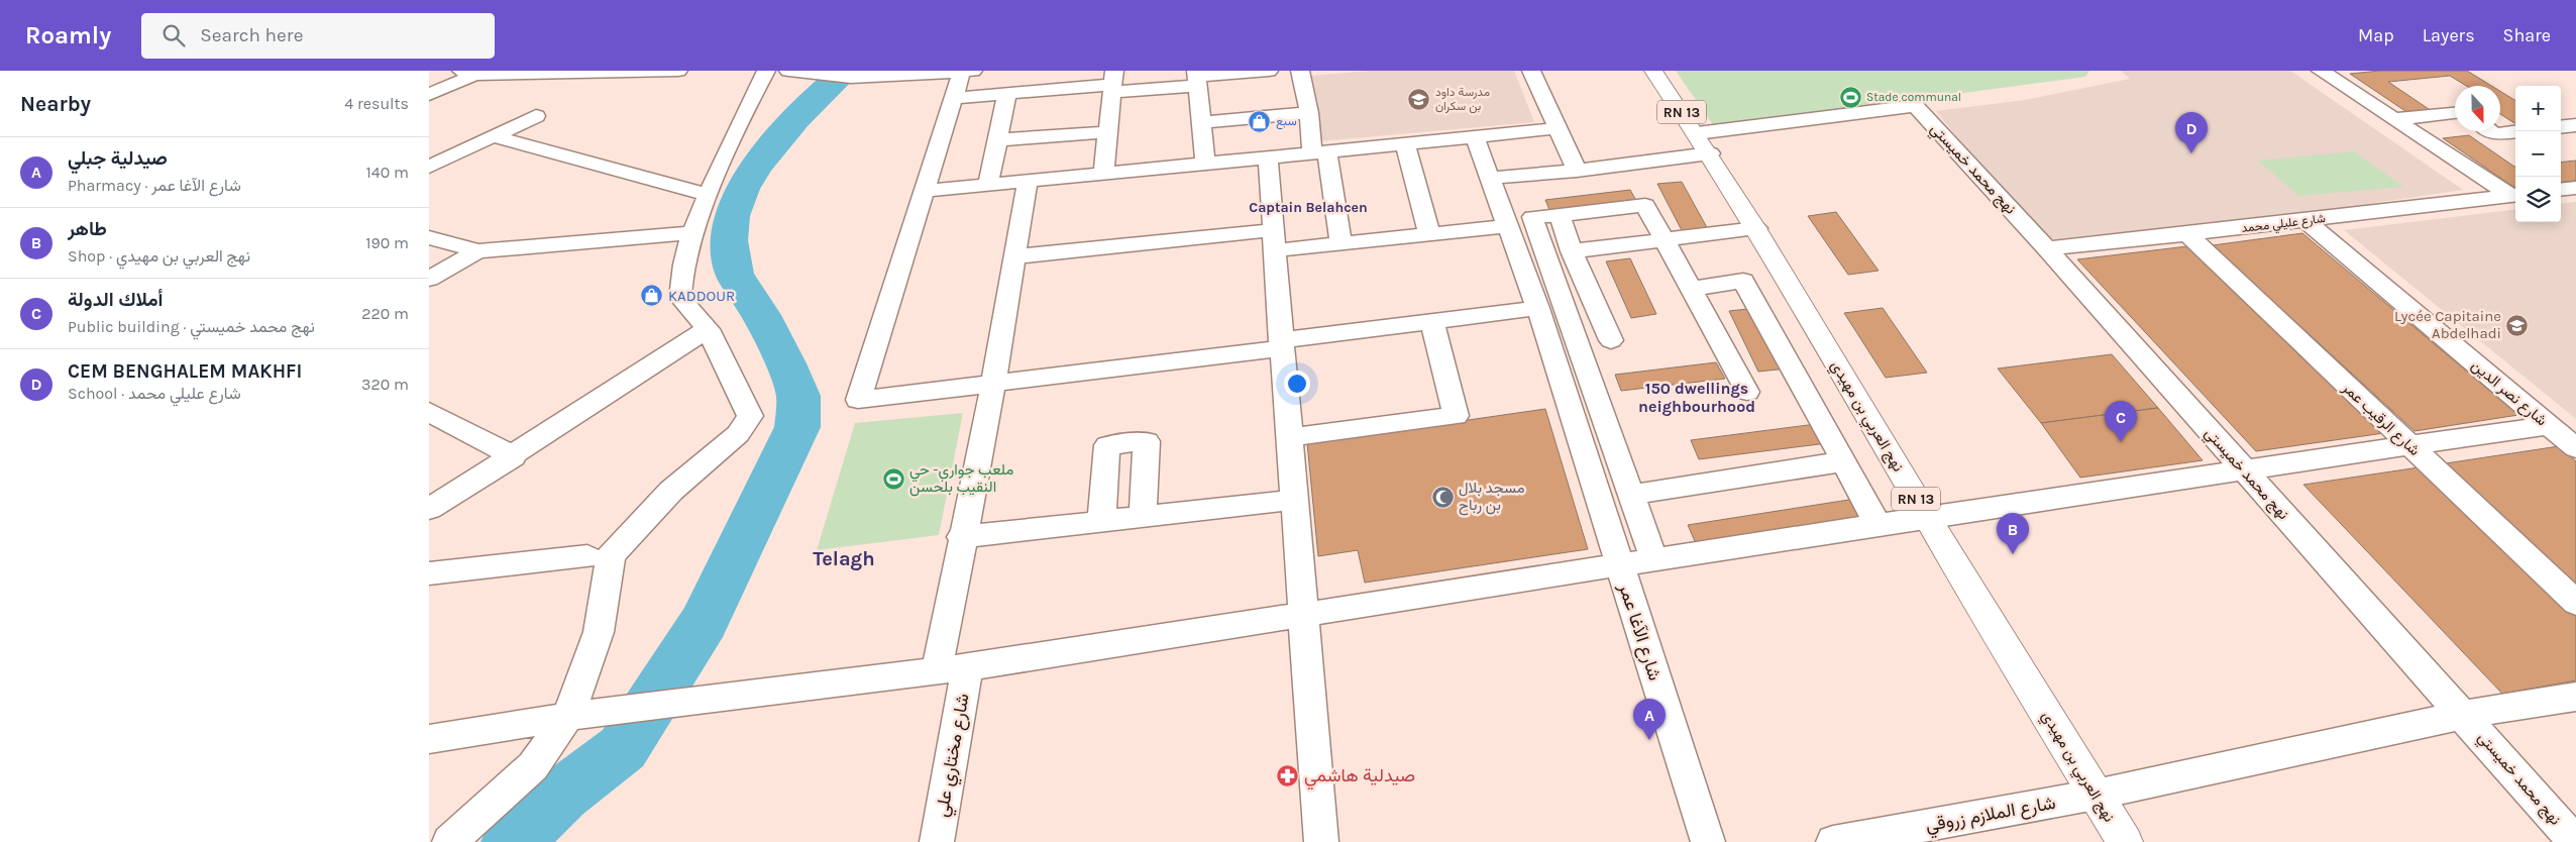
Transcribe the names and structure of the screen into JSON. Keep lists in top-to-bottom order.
{
  "streets": {
    "main road": ["RN 13", "نهج العربي بن مهيدي"],
    "street": [
      "نهج محمد خميستي",
      "شارع عليلي محمد",
      "شارع نصر الدين",
      "شارع الرقيب عمر",
      "شارع الآغا عمر",
      "شارع مختاري علي",
      "شارع الملازم زروقي"
    ]
  },
  "crossings": [
    ["نهج محمد خميستي", "شارع عليلي محمد"],
    ["نهج محمد خميستي", "نهج العربي بن مهيدي"],
    ["نهج محمد خميستي", "شارع الملازم زروقي"],
    ["شارع عليلي محمد", "شارع نصر الدين"],
    ["شارع عليلي محمد", "شارع الرقيب عمر"],
    ["نهج العربي بن مهيدي", "شارع الملازم زروقي"]
  ],
  "districts": ["Captain Belahcen", "150 dwellings neighbourhood", "Telagh"],
  "places": {
    "sports": ["Stade communal", "ملعب جواري- حي النقيب بلحسن"],
    "school or university": ["مدرسة داود بن سكران", "Lycée Capitaine Abdelhadi"],
    "shop": ["سبع", "KADDOUR"],
    "mosque": ["مسجد بلال بن رباح"],
    "pharmacy": ["صيدلية هاشمي"]
  },
  "north": "bottom",
  "page": {
    "header": "Roamly",
    "search": "Search here",
    "nav": ["Map", "Layers", "Share"],
    "heading": ["Nearby", "4 results"],
    "map_buttons": ["+", "−"],
    "pins": [
      "D",
      "C",
      "B",
      "A"
    ],
    "list": [
      {
        "mark": "A",
        "name": "صيدلية جبلي",
        "note": "Pharmacy · شارع الآغا عمر",
        "value": "140 m"
      },
      {
        "mark": "B",
        "name": "طاهر",
        "note": "Shop · نهج العربي بن مهيدي",
        "value": "190 m"
      },
      {
        "mark": "C",
        "name": "أملاك الدولة",
        "note": "Public building · نهج محمد خميستي",
        "value": "220 m"
      },
      {
        "mark": "D",
        "name": "CEM BENGHALEM MAKHFI",
        "note": "School · شارع عليلي محمد",
        "value": "320 m"
      }
    ]
  }
}
